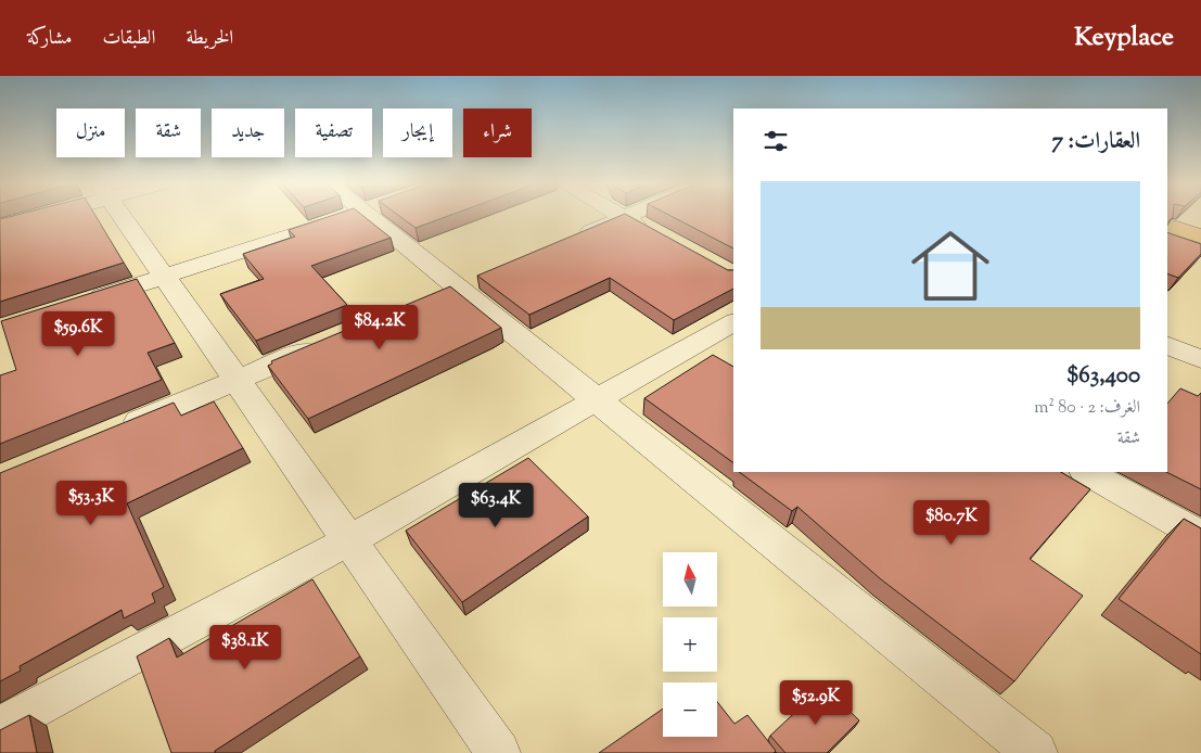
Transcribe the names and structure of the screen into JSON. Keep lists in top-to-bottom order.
{
  "north": "top",
  "page": {
    "header": "Keyplace",
    "nav": ["الخريطة", "الطبقات", "مشاركة"],
    "chip": [
      "شراء",
      "إيجار",
      "تصفية",
      "جديد",
      "شقة",
      "منزل"
    ],
    "heading": "العقارات: 7",
    "list": [
      {
        "name": "$63,400",
        "note": "الغرف: 2 · 80 m² · شقة"
      }
    ],
    "price": [
      "$84.2K",
      "$59.6K",
      "$53.3K",
      "$63.4K",
      "$80.7K",
      "$38.1K",
      "$52.9K"
    ],
    "map_buttons": ["+", "−"]
  }
}
